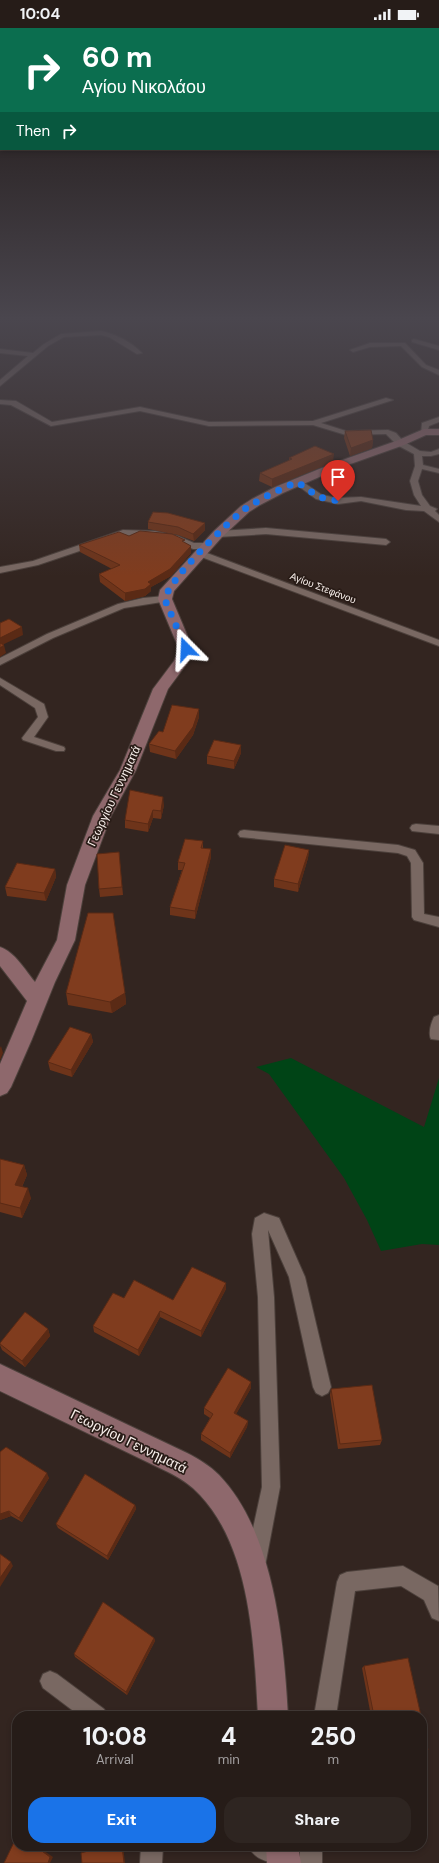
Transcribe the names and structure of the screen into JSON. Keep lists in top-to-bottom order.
{
  "streets": {
    "street": ["Αγίου Στεφάνου", "Γεωργίου Γεννηματά"]
  },
  "page": {
    "status": "10:04",
    "turn": ["60 m", "Αγίου Νικολάου"],
    "then": "Then",
    "eta": [
      "10:08",
      "Arrival",
      "4",
      "min",
      "250",
      "m"
    ],
    "buttons": ["Exit", "Share"]
  }
}
